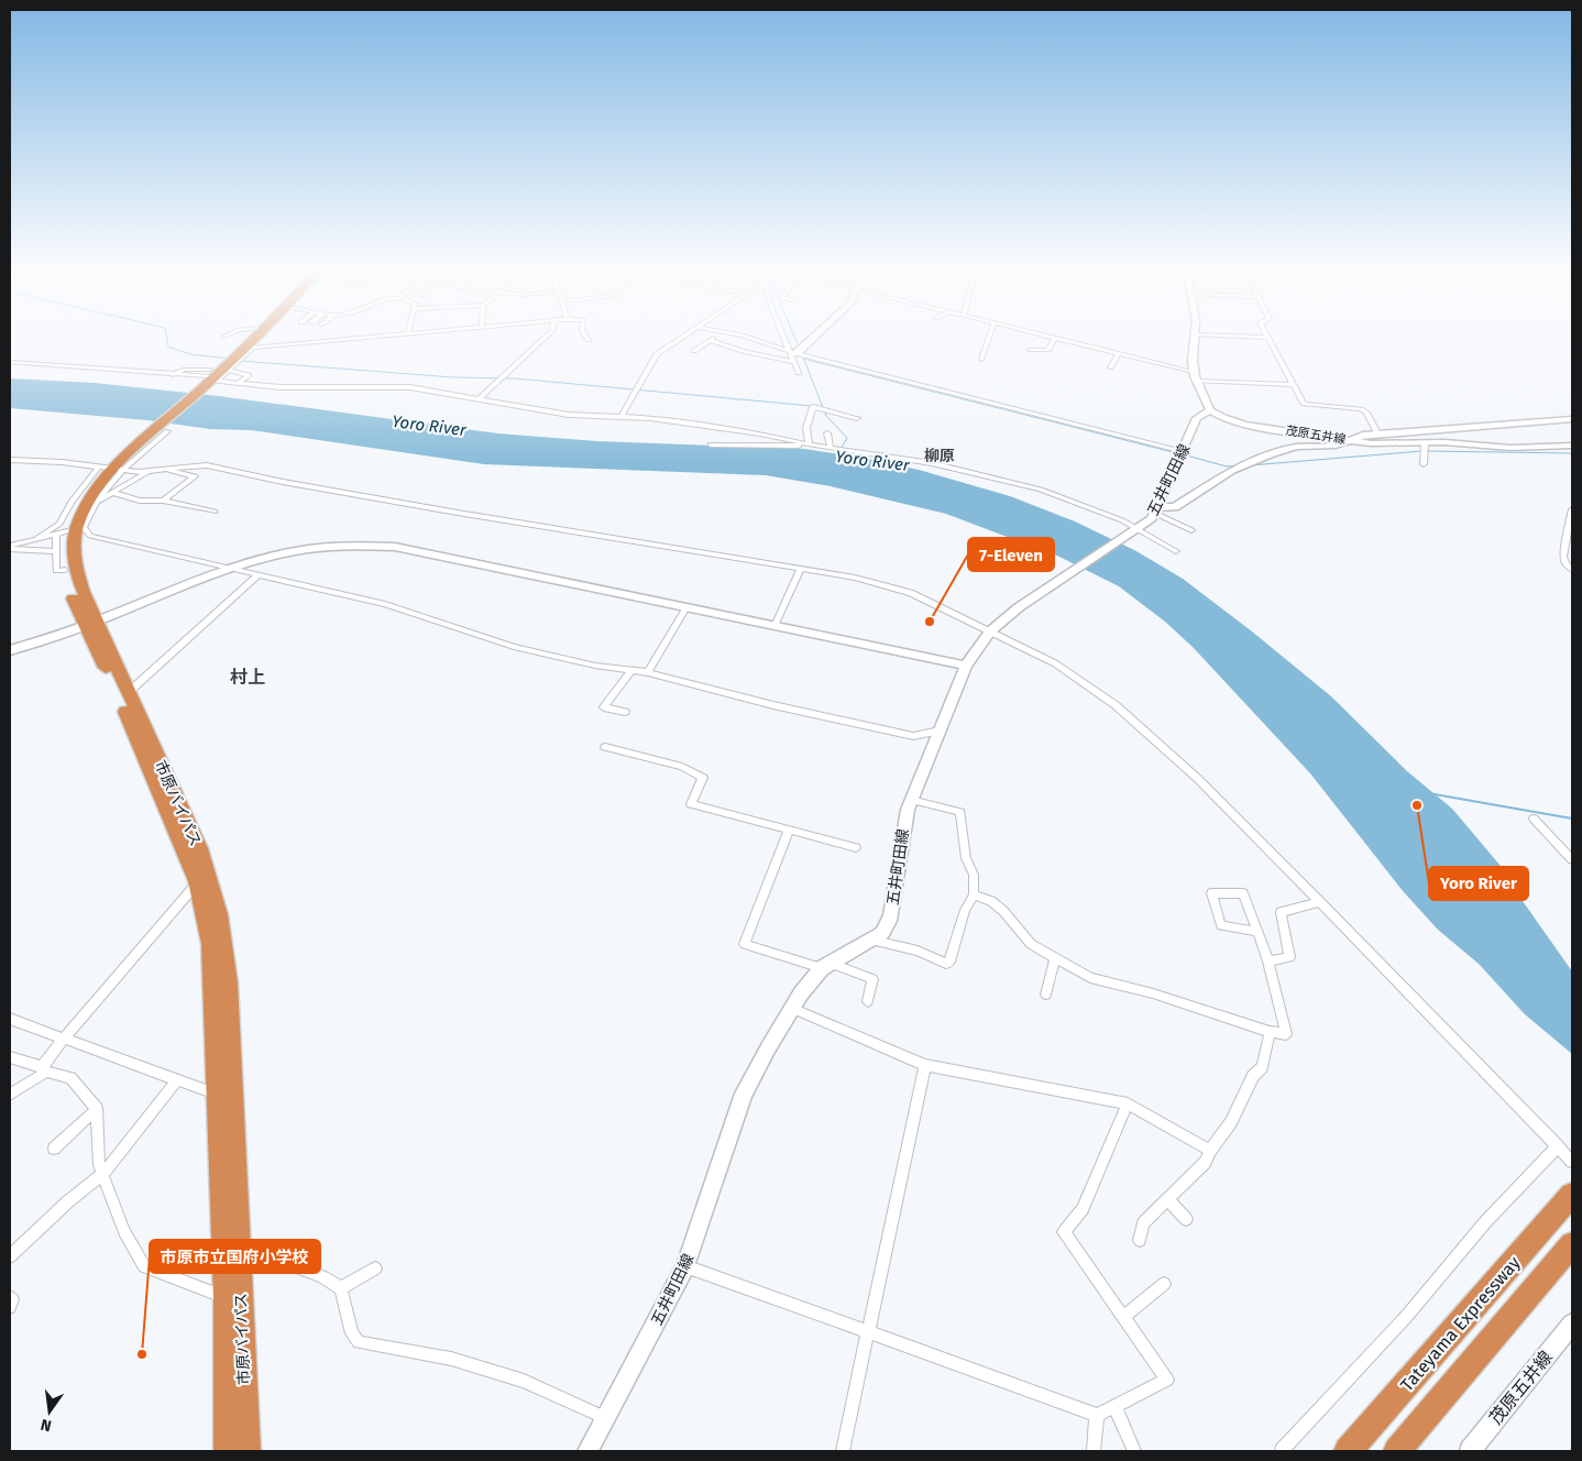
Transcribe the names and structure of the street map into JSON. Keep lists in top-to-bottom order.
{
  "streets": {
    "highway": ["市原バイパス", "Tateyama Expressway"],
    "main road": ["茂原五井線", "五井町田線"]
  },
  "crossings": [
    ["茂原五井線", "五井町田線"]
  ],
  "districts": ["柳原", "村上"],
  "water": ["Yoro River"],
  "places": ["7-Eleven", "Yoro River", "市原市立国府小学校"],
  "north": "bottom"
}
